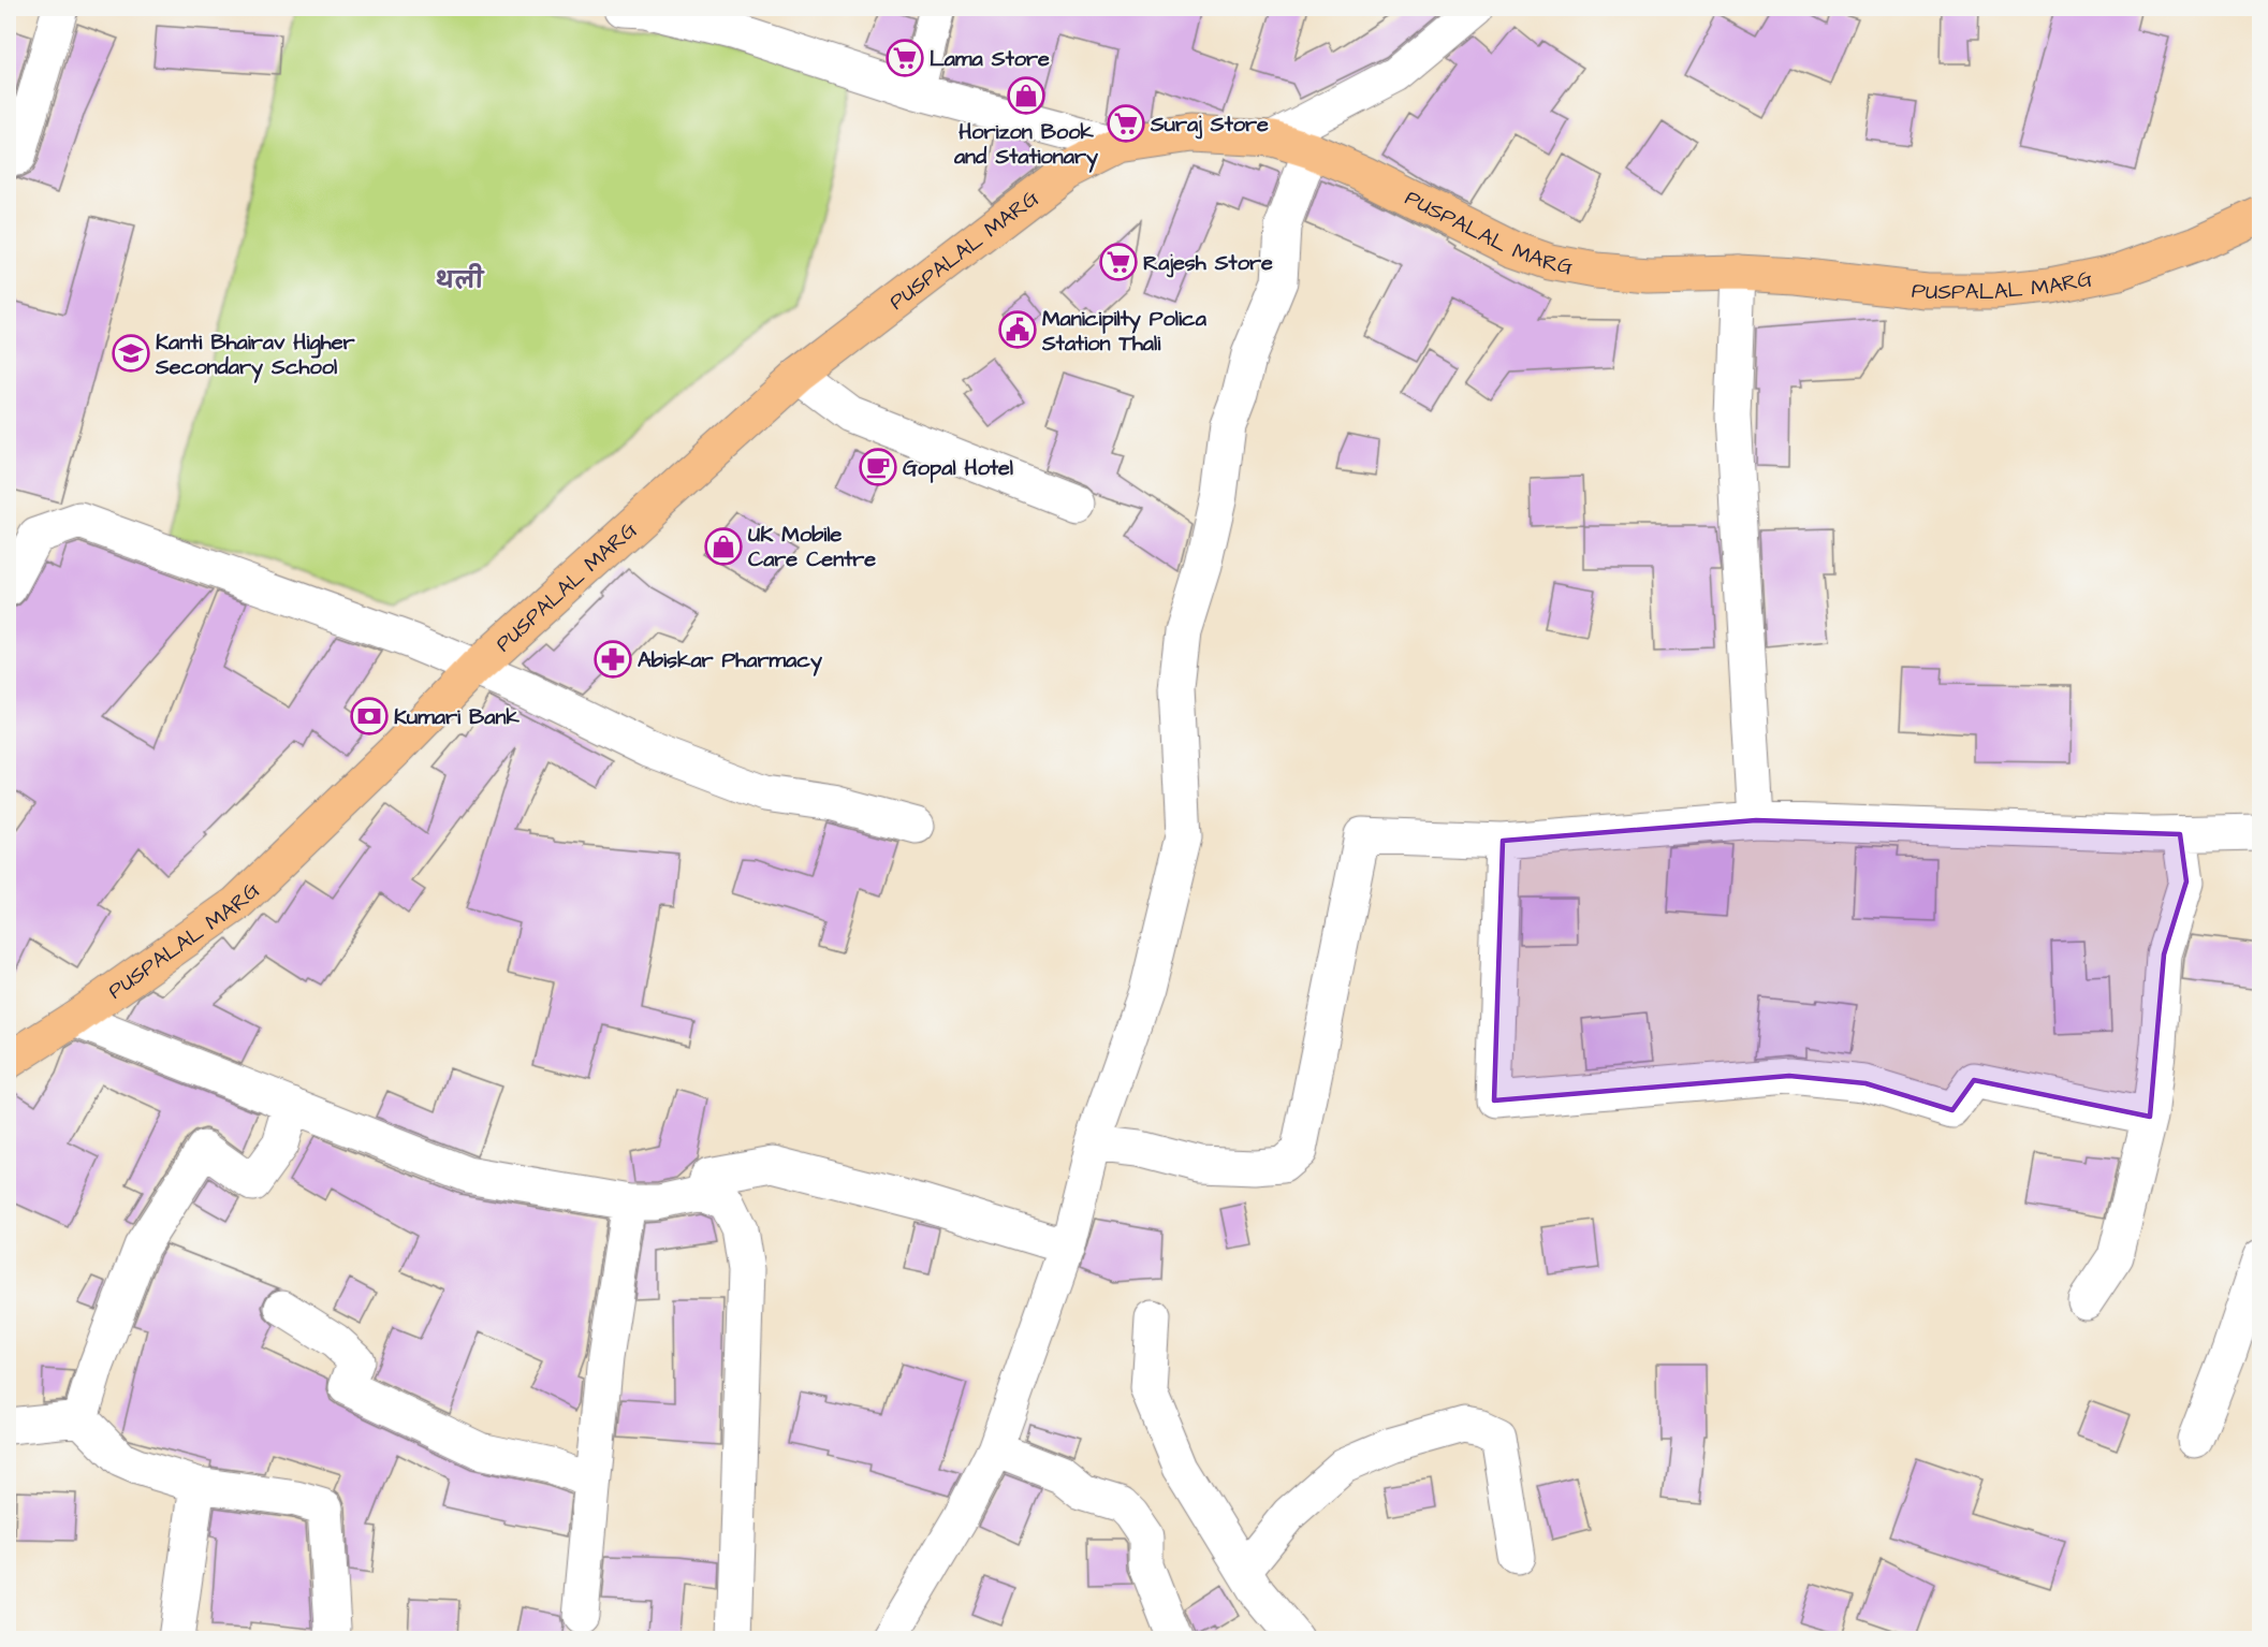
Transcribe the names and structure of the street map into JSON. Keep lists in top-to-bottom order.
{
  "streets": {
    "main road": ["PUSPALAL MARG"]
  },
  "districts": ["थली"],
  "places": {
    "supermarket": ["Lama Store", "Suraj Store", "Rajesh Store"],
    "shop": ["Horizon Book and Stationary", "UK Mobile Care Centre"],
    "public building": ["Manicipilty Polica Station Thali"],
    "school or university": ["Kanti Bhairav Higher Secondary School"],
    "cafe": ["Gopal Hotel"],
    "pharmacy": ["Abiskar Pharmacy"],
    "bank": ["Kumari Bank"]
  }
}
